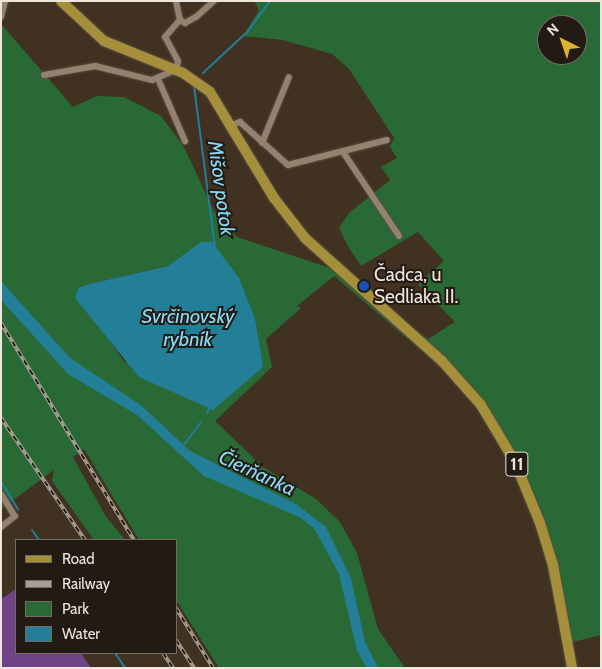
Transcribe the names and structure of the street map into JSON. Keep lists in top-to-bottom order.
{
  "streets": {
    "main road": ["11"]
  },
  "water": ["Mišov potok", "Svrčinovský rybník", "Čierňanka"],
  "places": ["Čadca, u Sedliaka II."],
  "legend": [
    "Road",
    "Railway",
    "Park",
    "Water"
  ],
  "north": "top left"
}
